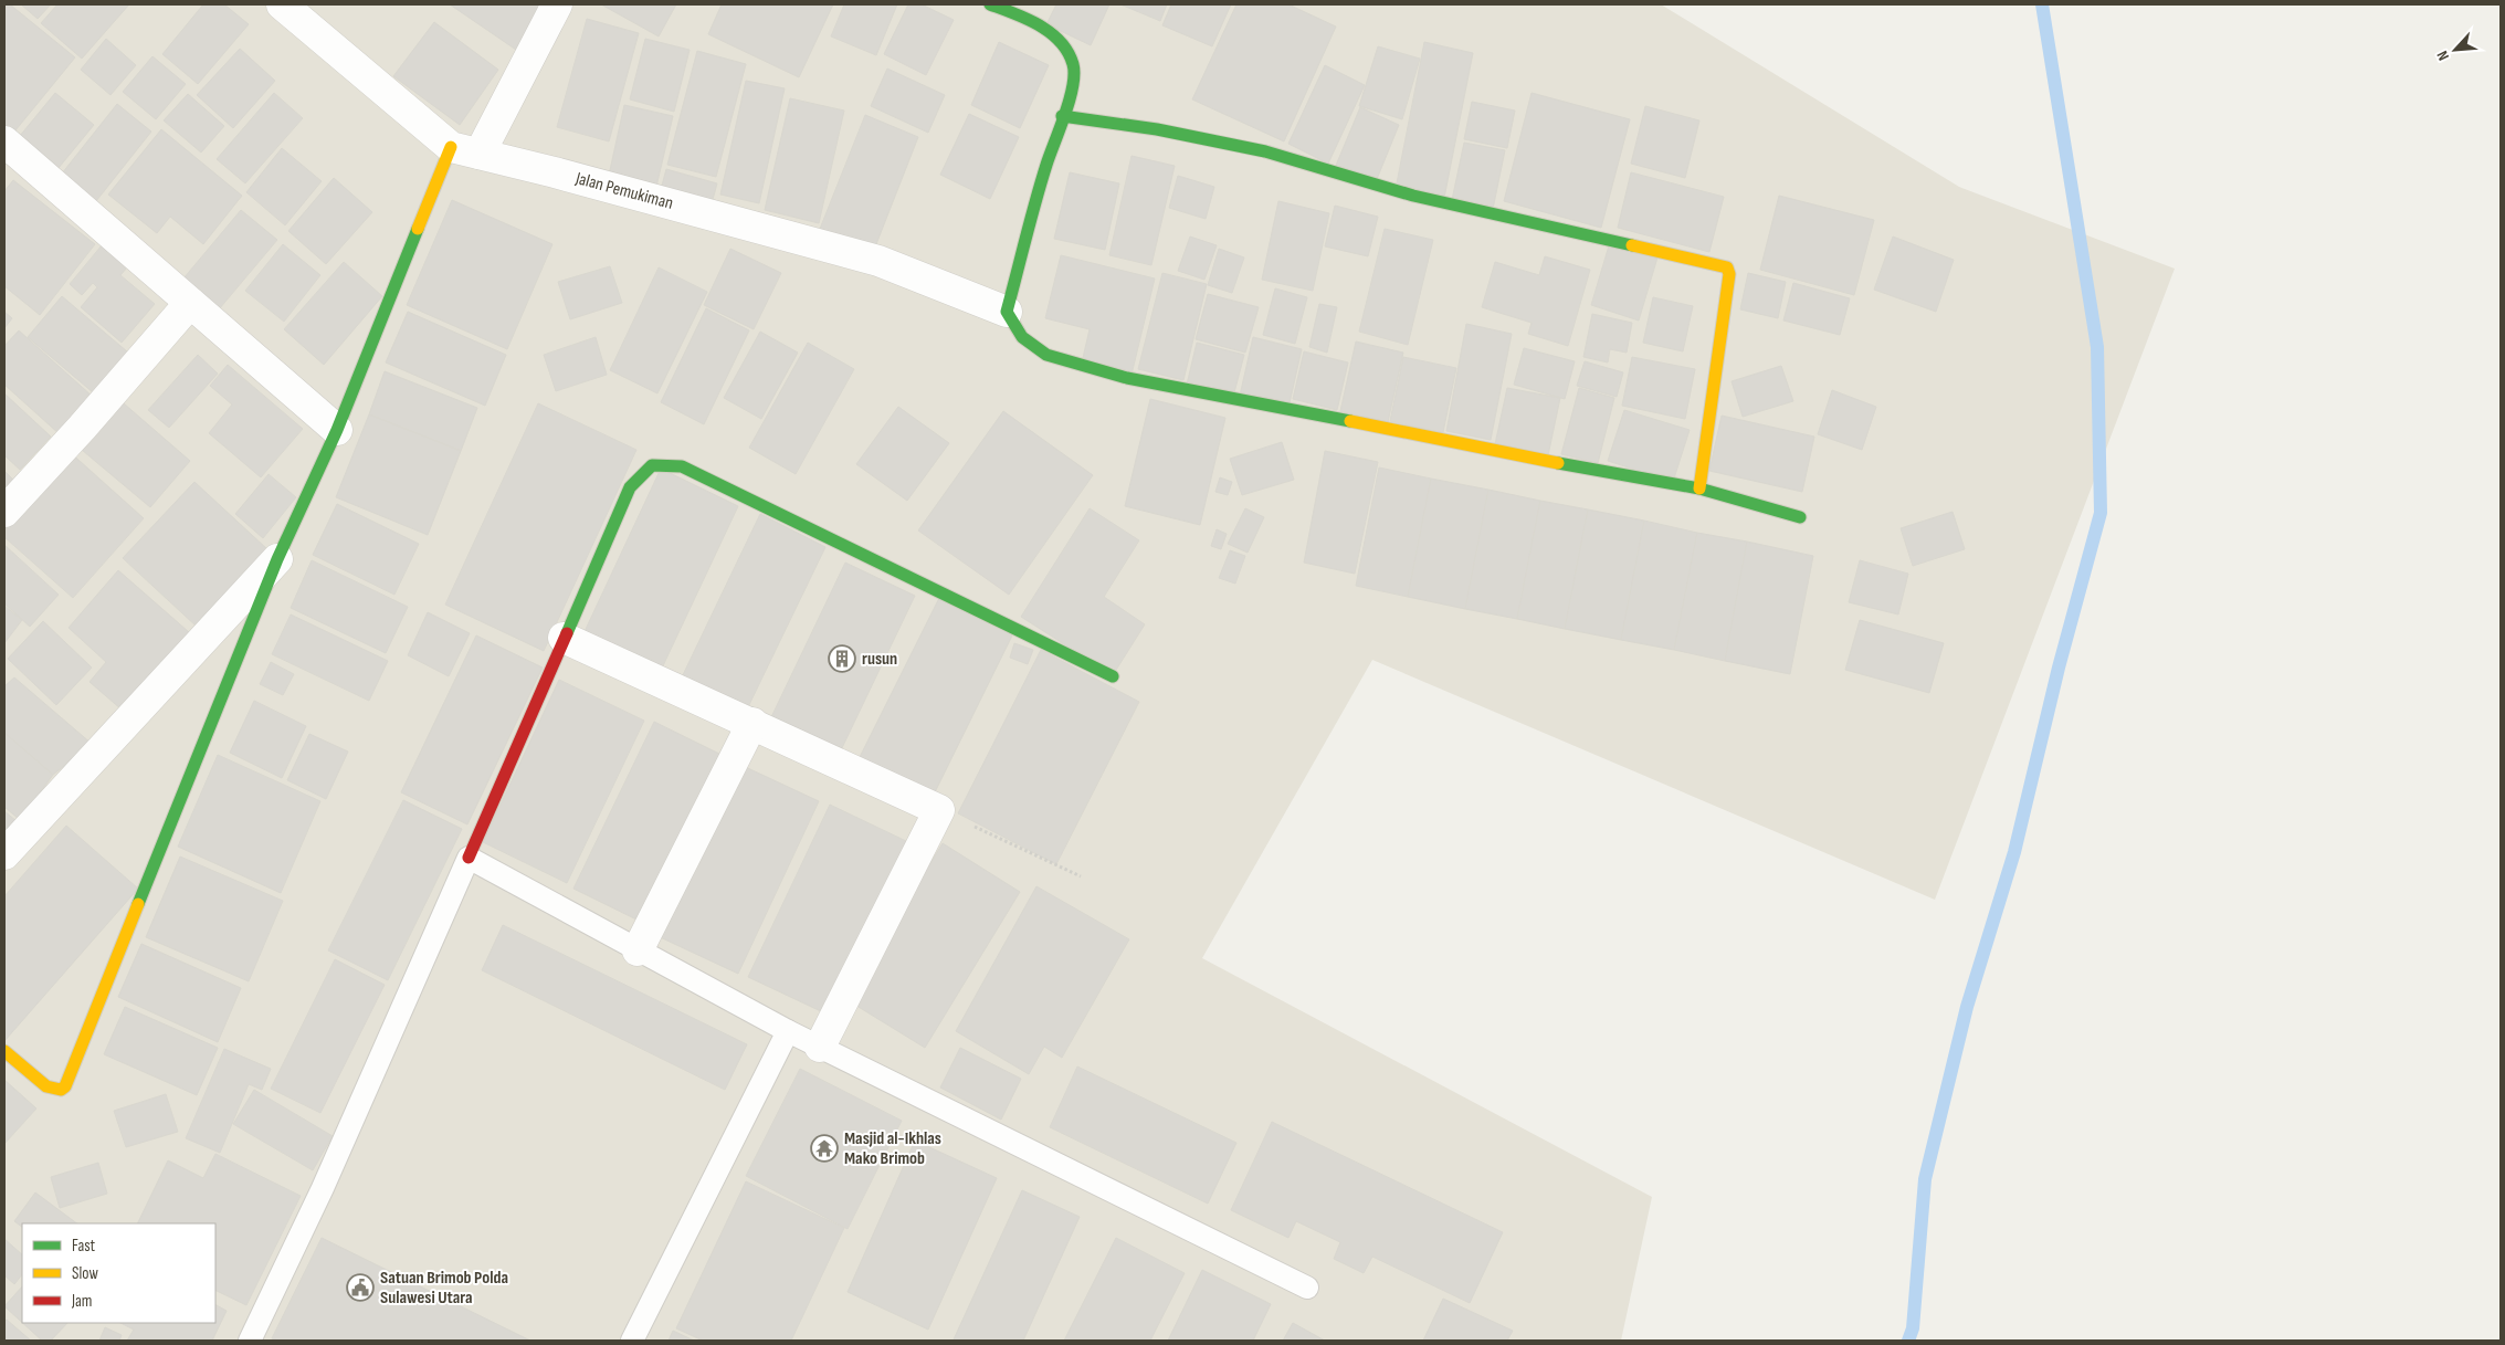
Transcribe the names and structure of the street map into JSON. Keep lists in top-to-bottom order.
{
  "streets": {
    "street": ["Jalan Pemukiman"]
  },
  "places": {
    "building": ["rusun"],
    "temple": ["Masjid al-Ikhlas Mako Brimob"],
    "public building": ["Satuan Brimob Polda Sulawesi Utara"]
  },
  "legend": ["Fast", "Slow", "Jam"],
  "north": "bottom left"
}
